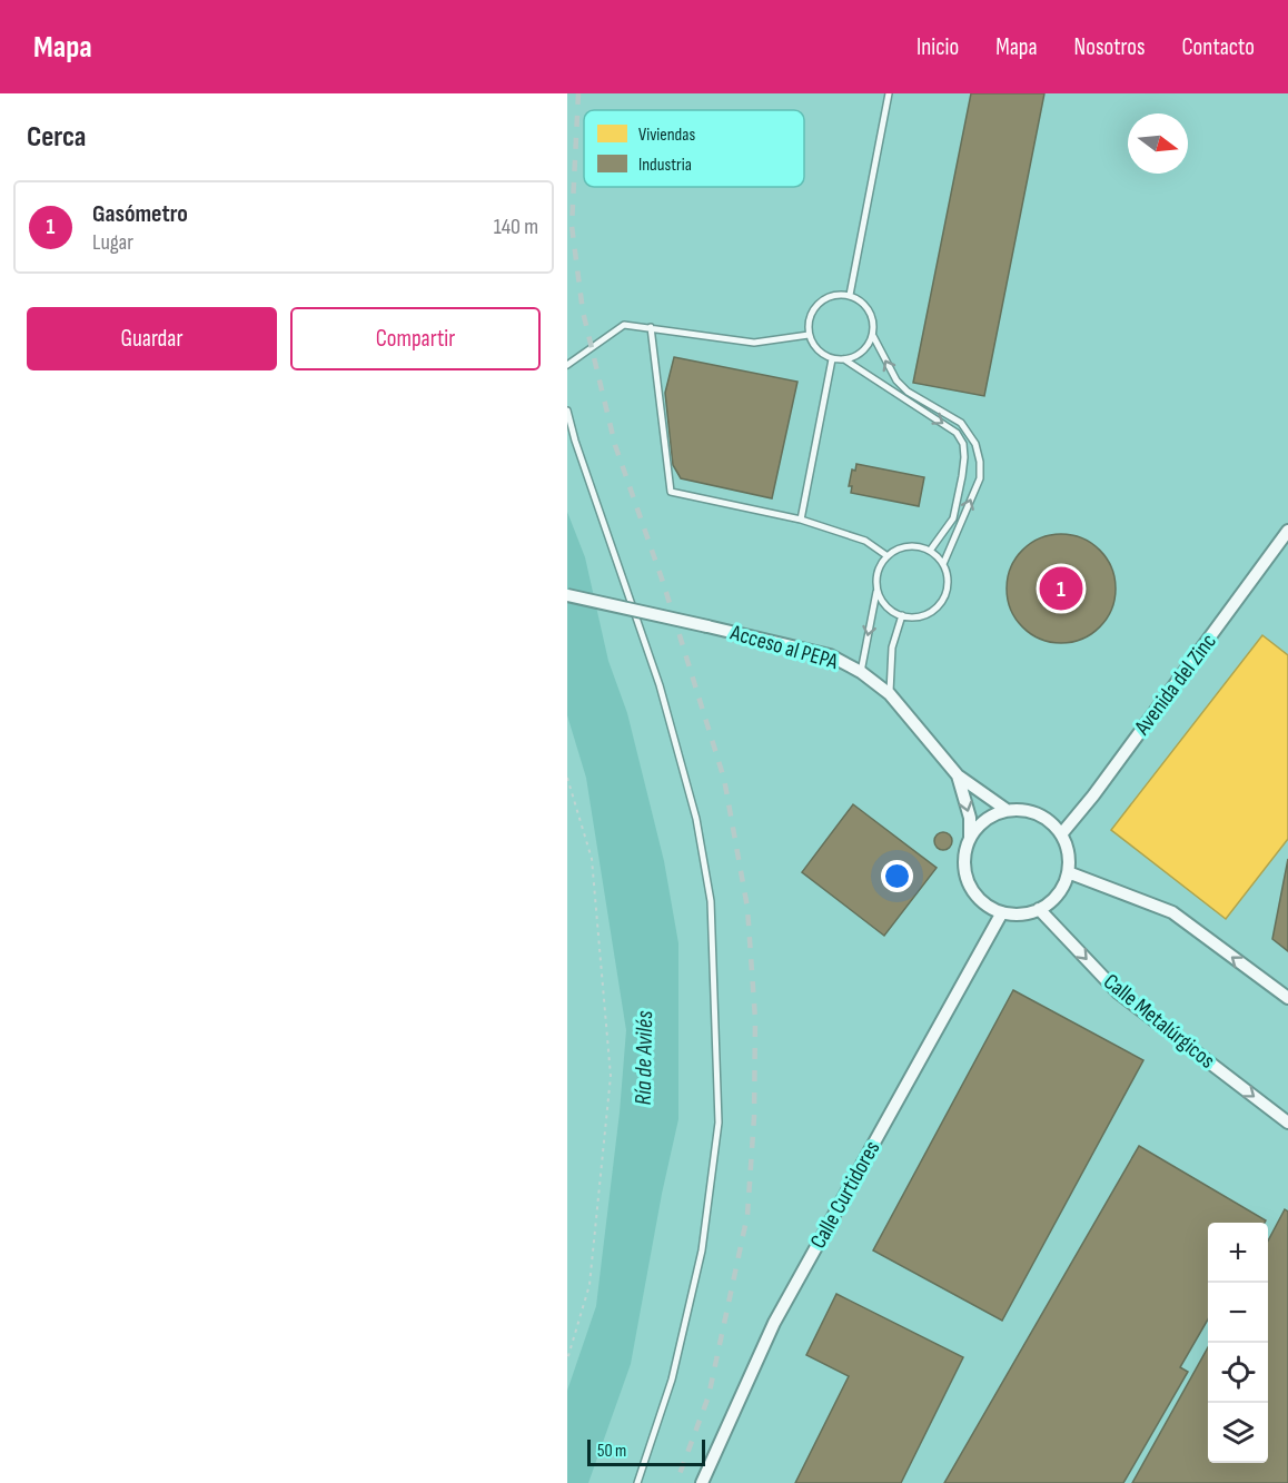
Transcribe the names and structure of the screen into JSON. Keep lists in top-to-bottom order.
{
  "streets": {
    "street": [
      "Acceso al PEPA",
      "Avenida del Zinc",
      "Calle Metalúrgicos",
      "Calle Curtidores"
    ]
  },
  "crossings": [
    ["Avenida del Zinc", "Calle Metalúrgicos"],
    ["Avenida del Zinc", "Calle Curtidores"],
    ["Calle Metalúrgicos", "Calle Curtidores"]
  ],
  "water": ["Ría de Avilés"],
  "legend": ["Viviendas", "Industria"],
  "scale_bar": "50 m",
  "north": "right",
  "page": {
    "header": "Mapa",
    "nav": [
      "Inicio",
      "Mapa",
      "Nosotros",
      "Contacto"
    ],
    "heading": "Cerca",
    "list": [
      {
        "mark": "1",
        "name": "Gasómetro",
        "note": "Lugar",
        "value": "140 m"
      }
    ],
    "buttons": ["Guardar", "Compartir"],
    "pins": "1",
    "map_buttons": ["+", "−"],
    "scale": "50 m"
  }
}
